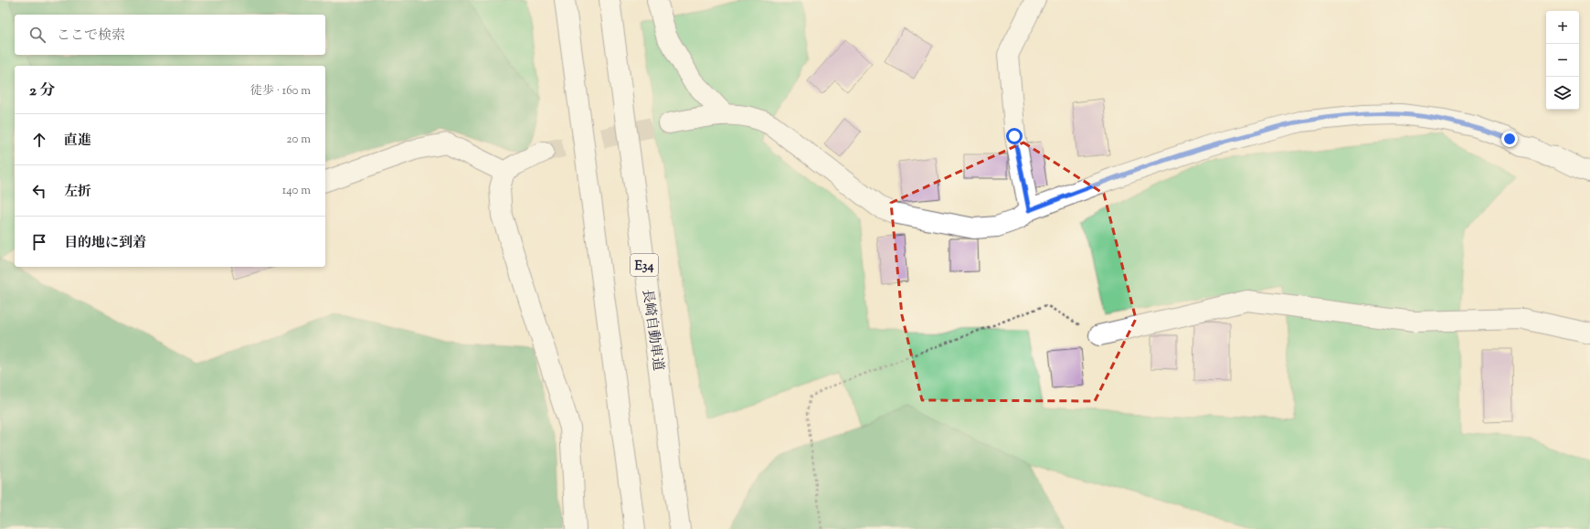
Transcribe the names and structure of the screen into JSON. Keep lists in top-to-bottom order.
{
  "streets": {
    "main road": ["E34", "長崎自動車道"]
  },
  "page": {
    "map_buttons": ["+", "−"],
    "search": "ここで検索",
    "heading": ["2 分", "徒歩 · 160 m"],
    "list": [
      ["直進", "20 m"],
      ["左折", "140 m"],
      "目的地に到着"
    ]
  }
}
